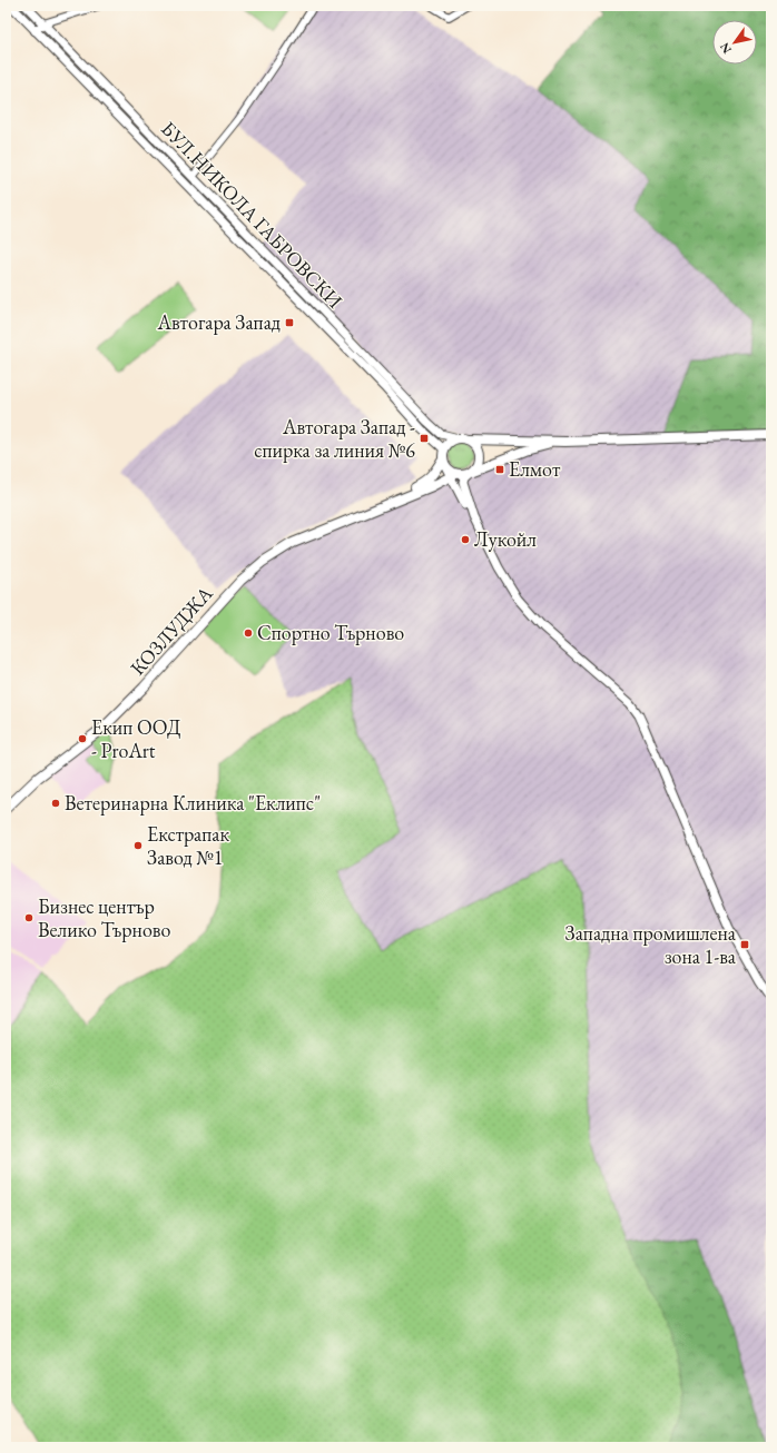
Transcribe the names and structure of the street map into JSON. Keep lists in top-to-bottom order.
{
  "streets": {
    "main road": ["КОЗЛУДЖА"],
    "street": ["БУЛ.НИКОЛА ГАБРОВСКИ"]
  },
  "crossings": [
    ["БУЛ.НИКОЛА ГАБРОВСКИ", "КОЗЛУДЖА"]
  ],
  "places": {
    "transit": [
      "Автогара Запад",
      "Автогара Запад - спирка за линия №6",
      "Елмот",
      "Западна промишлена зона 1-ва"
    ],
    "other": [
      "Лукойл",
      "Спортно Търново",
      "Екип ООД - ProArt",
      "Ветеринарна Клиника \"Еклипс\"",
      "Екстрапак Завод №1",
      "Бизнес център Велико Търново"
    ]
  },
  "north": "bottom left"
}
